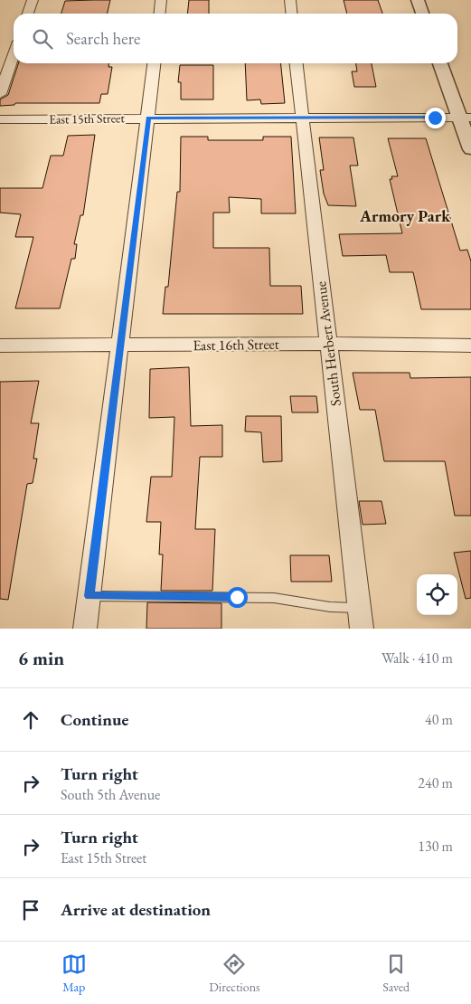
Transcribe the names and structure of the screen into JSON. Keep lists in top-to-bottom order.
{
  "streets": {
    "street": ["East 15th Street", "South Herbert Avenue", "East 16th Street"]
  },
  "crossings": [
    ["East 15th Street", "South Herbert Avenue"],
    ["South Herbert Avenue", "East 16th Street"]
  ],
  "districts": ["Armory Park"],
  "page": {
    "search": "Search here",
    "heading": ["6 min", "Walk · 410 m"],
    "list": [
      ["Continue", "40 m"],
      ["Turn right", "South 5th Avenue", "240 m"],
      ["Turn right", "East 15th Street", "130 m"],
      "Arrive at destination"
    ],
    "nav": ["Map", "Directions", "Saved"]
  }
}
